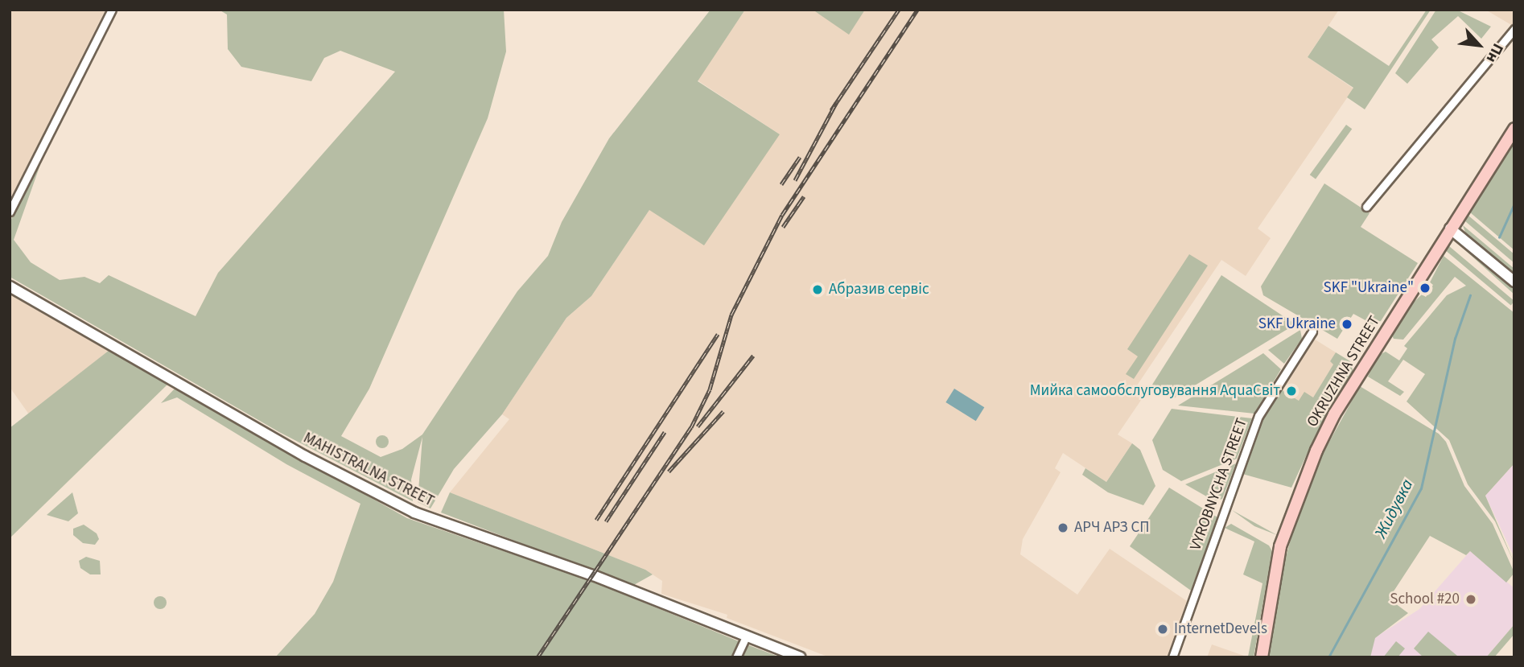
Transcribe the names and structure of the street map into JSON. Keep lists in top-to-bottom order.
{
  "streets": {
    "main road": ["OKRUZHNA STREET"],
    "street": ["MAHISTRALNA STREET", "VYROBNYCHA STREET"]
  },
  "water": ["Жидувка"],
  "places": [
    "SKF \"Ukraine\"",
    "Абразив сервіс",
    "SKF Ukraine",
    "Мийка самообслуговування AquaСвіт",
    "АРЧ АРЗ СП",
    "School #20",
    "InternetDevels"
  ],
  "north": "bottom right"
}
